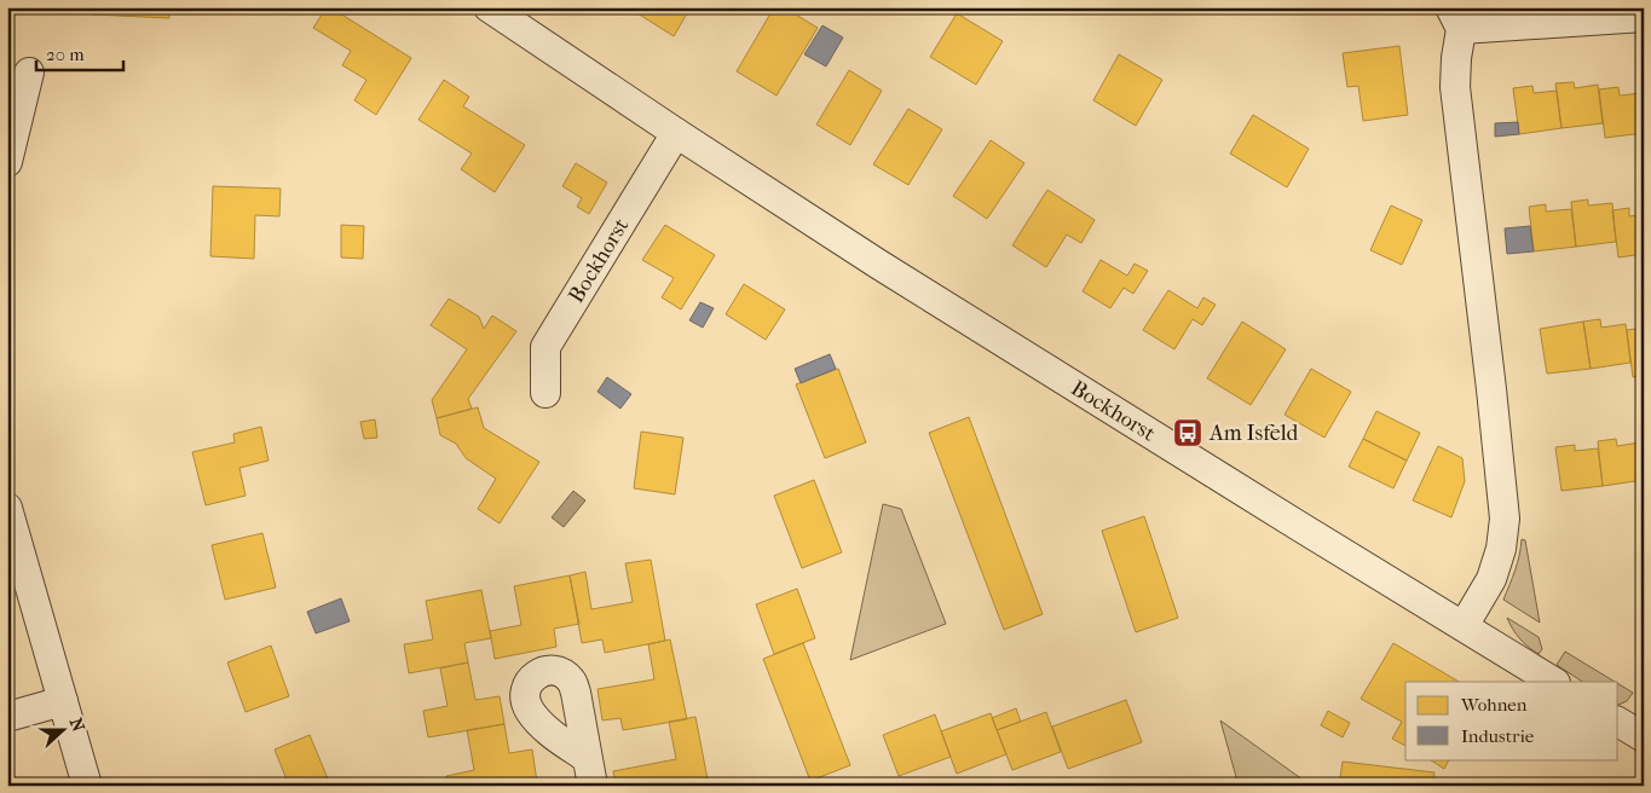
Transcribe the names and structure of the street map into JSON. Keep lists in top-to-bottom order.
{
  "streets": {
    "street": ["Bockhorst"]
  },
  "places": {
    "bus stop": ["Am Isfeld"]
  },
  "legend": ["Wohnen", "Industrie"],
  "scale_bar": "20 m",
  "north": "right"
}
